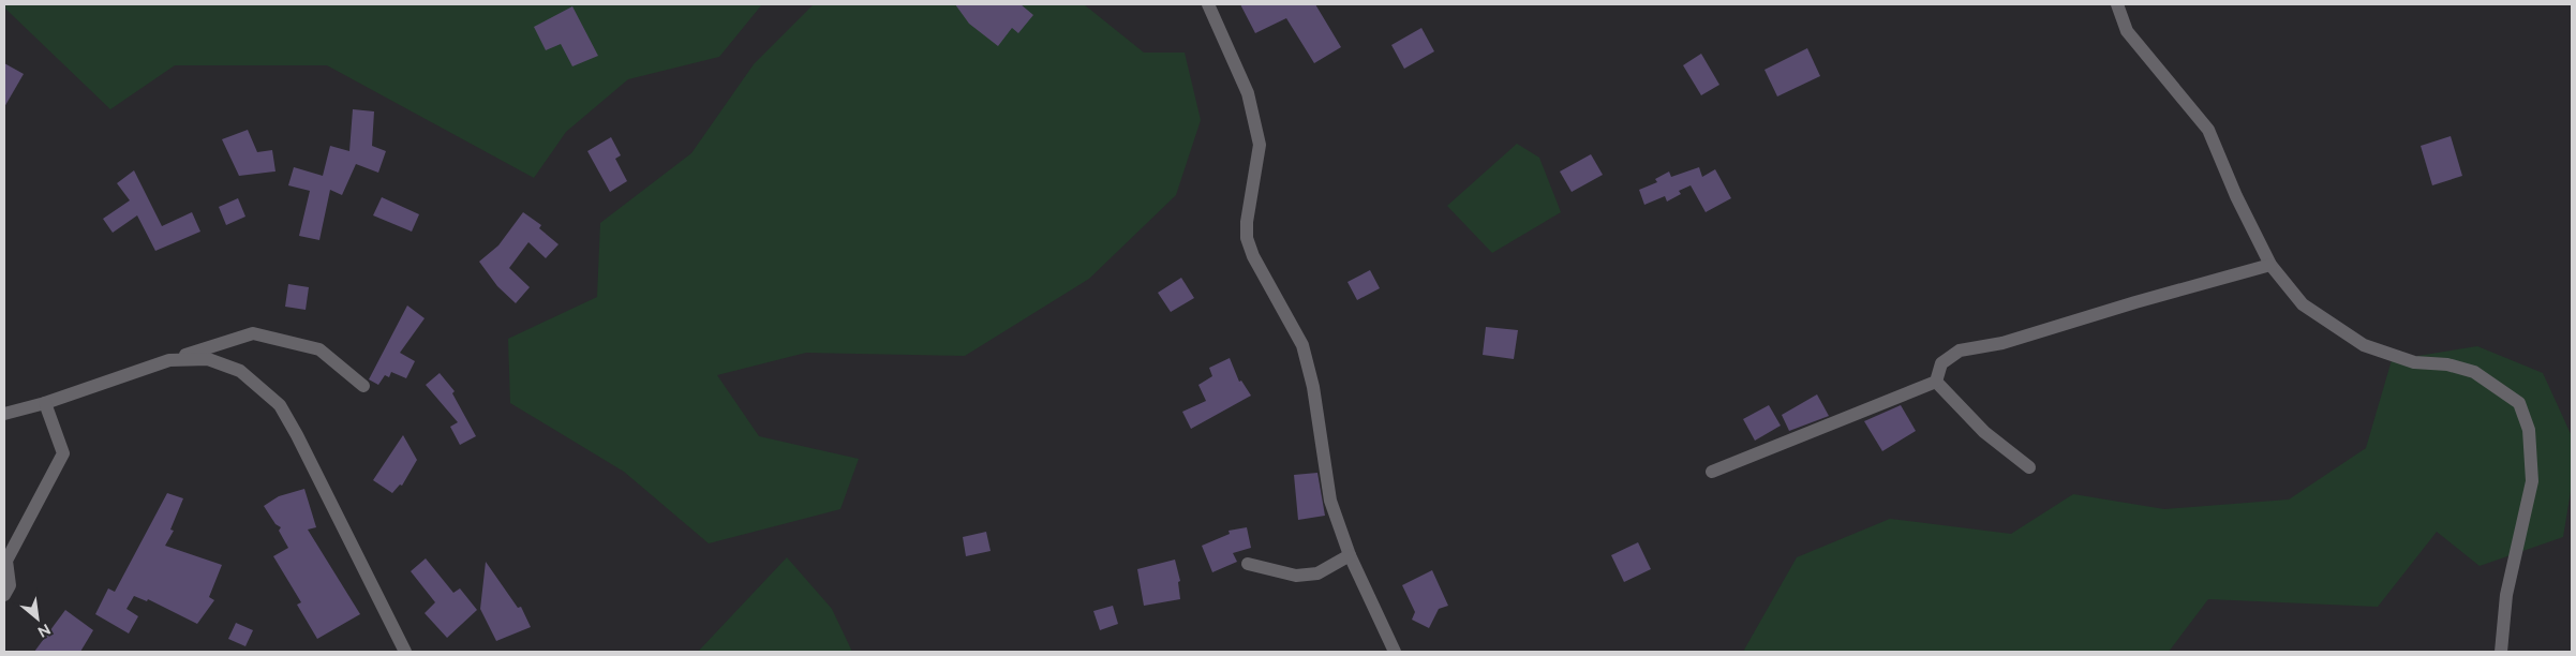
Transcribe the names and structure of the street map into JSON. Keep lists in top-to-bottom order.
{
  "north": "bottom right"
}
